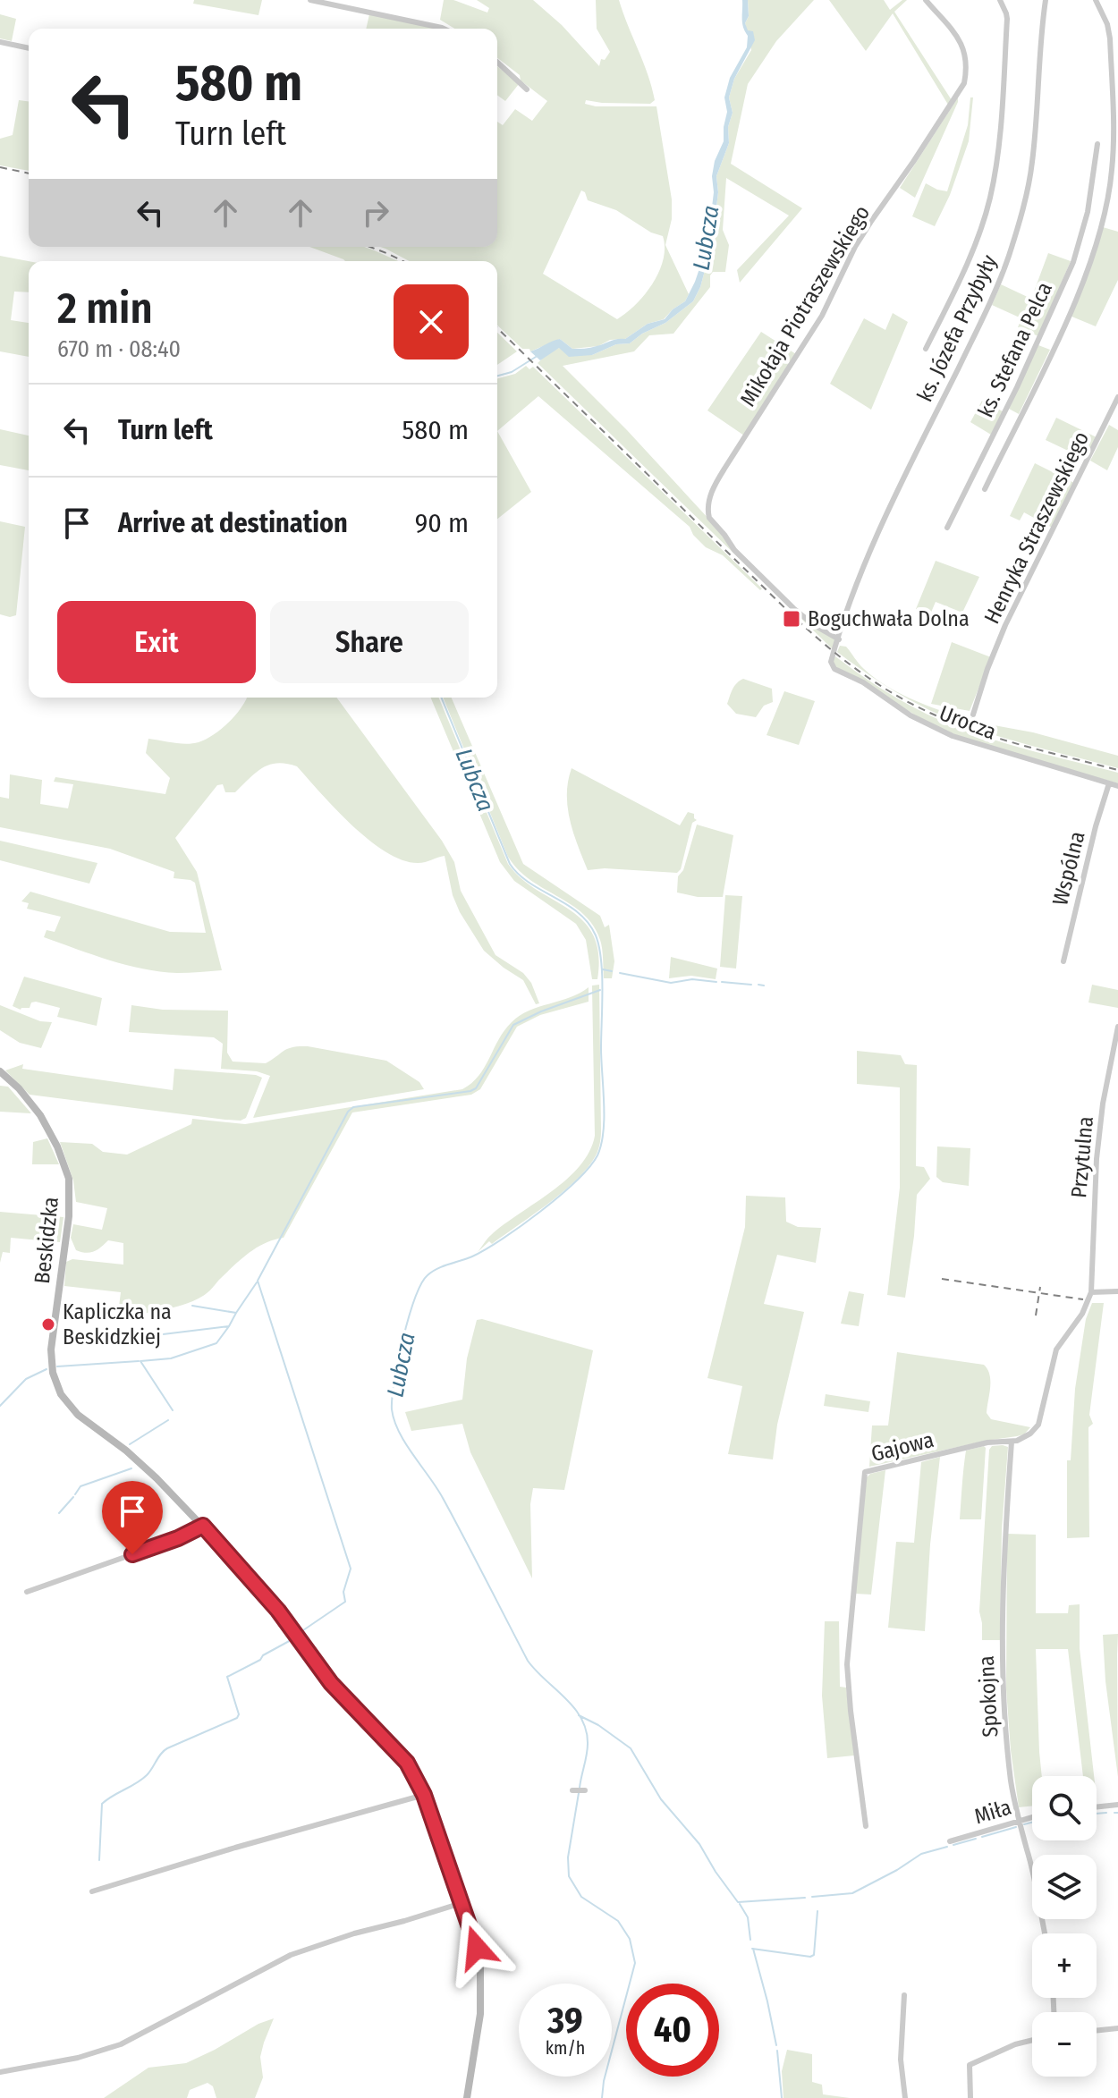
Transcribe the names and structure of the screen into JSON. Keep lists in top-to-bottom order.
{
  "streets": {
    "street": [
      "Mikołaja Piotraszewskiego",
      "ks. Józefa Przybyły",
      "ks. Stefana Pelca",
      "Henryka Straszewskiego",
      "Urocza",
      "Wspólna",
      "Przytulna",
      "Beskidzka",
      "Gajowa",
      "Spokojna",
      "Miła"
    ]
  },
  "crossings": [
    ["Mikołaja Piotraszewskiego", "ks. Józefa Przybyły"],
    ["ks. Józefa Przybyły", "Urocza"],
    ["Urocza", "Wspólna"],
    ["Przytulna", "Gajowa"],
    ["Gajowa", "Spokojna"],
    ["Spokojna", "Miła"]
  ],
  "water": ["Lubcza"],
  "places": {
    "transit": ["Boguchwała Dolna"],
    "other": ["Kapliczka na Beskidzkiej"]
  },
  "page": {
    "turn": ["580 m", "Turn left"],
    "heading": ["2 min", "670 m · 08:40"],
    "list": [
      {
        "name": "Turn left",
        "value": "580 m"
      },
      {
        "name": "Arrive at destination",
        "value": "90 m"
      }
    ],
    "buttons": ["Exit", "Share"],
    "map_buttons": ["+", "−"],
    "speed": "39 km/h",
    "limit": "40"
  }
}
